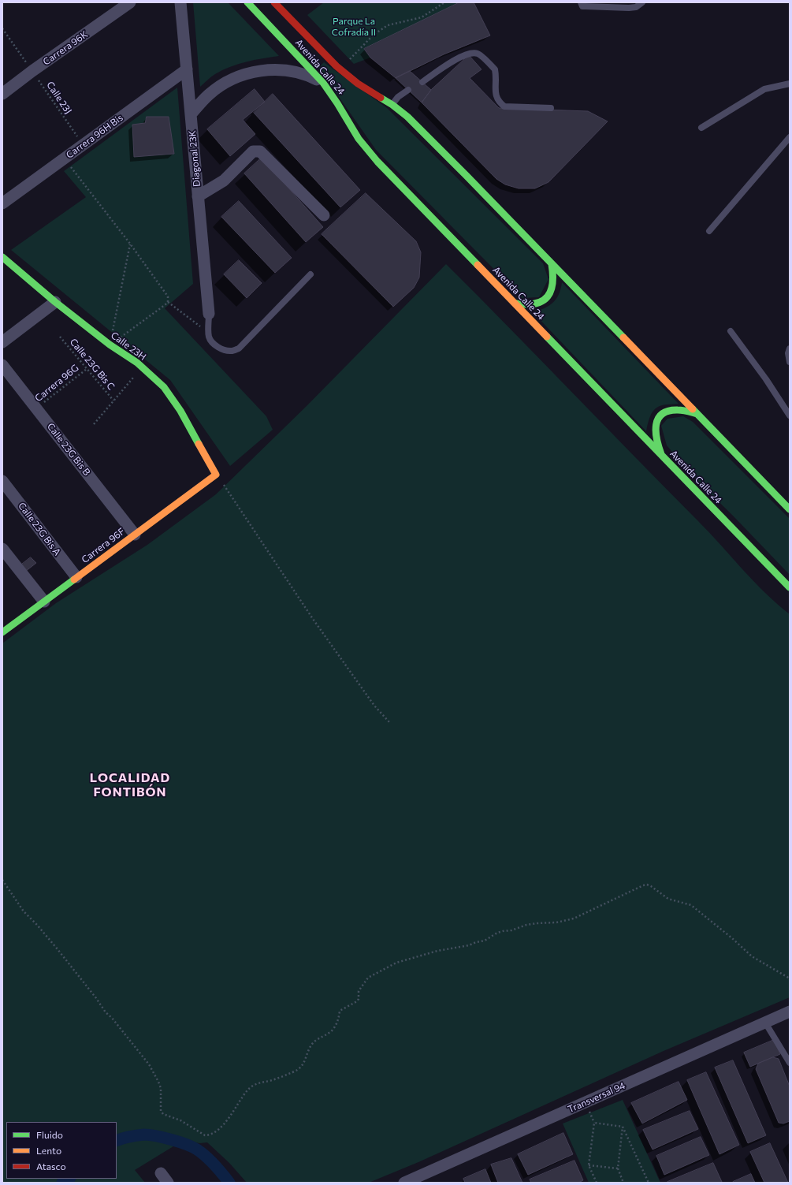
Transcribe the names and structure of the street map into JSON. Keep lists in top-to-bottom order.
{
  "streets": {
    "main road": ["Avenida Calle 24", "Calle 23H", "Carrera 96F"],
    "street": [
      "Carrera 96K",
      "Carrera 96H Bis",
      "Diagonal 23K",
      "Calle 23G Bis B",
      "Calle 23G Bis A",
      "Transversal 94"
    ],
    "path": ["Calle 23J", "Calle 23G Bis C", "Carrera 96G"]
  },
  "crossings": [
    ["Carrera 96K", "Calle 23J"],
    ["Calle 23J", "Carrera 96H Bis"],
    ["Carrera 96H Bis", "Diagonal 23K"],
    ["Calle 23H", "Carrera 96F"],
    ["Calle 23G Bis C", "Carrera 96G"],
    ["Carrera 96G", "Calle 23G Bis B"],
    ["Calle 23G Bis B", "Carrera 96F"],
    ["Calle 23G Bis A", "Carrera 96F"]
  ],
  "districts": ["LOCALIDAD FONTIBÓN"],
  "parks": ["Parque La Cofradía II"],
  "legend": ["Fluido", "Lento", "Atasco"]
}
